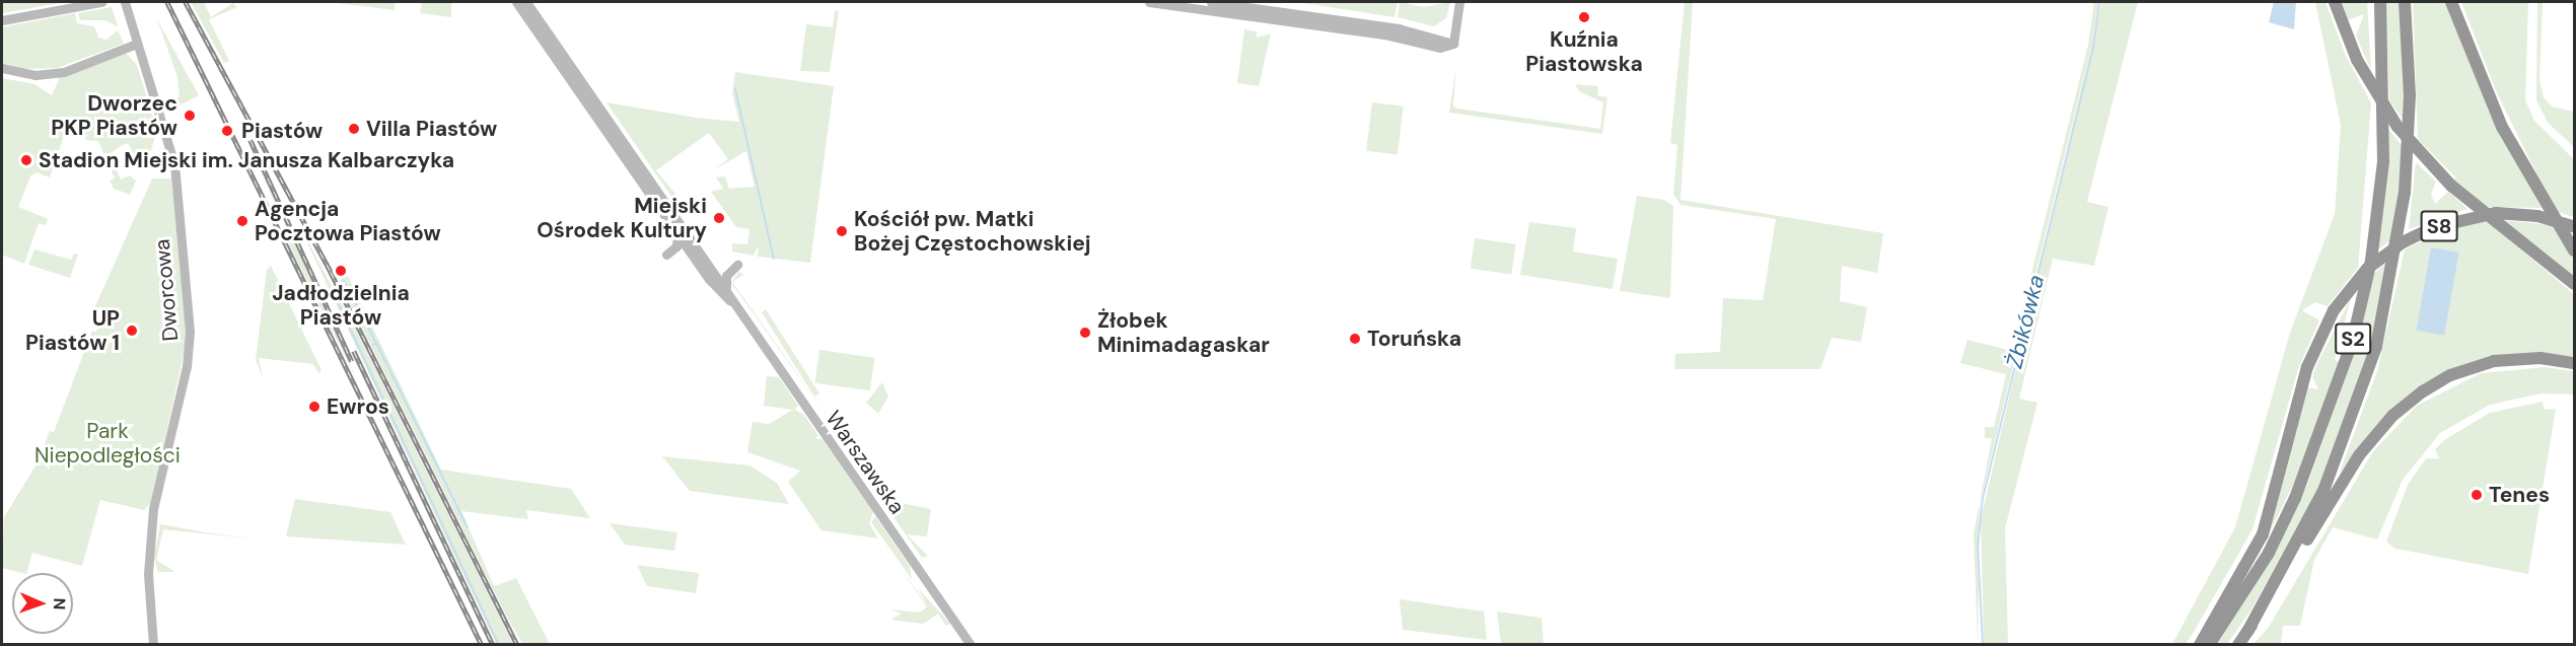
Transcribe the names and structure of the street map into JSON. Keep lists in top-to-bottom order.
{
  "streets": {
    "highway": ["S8", "S2"],
    "street": ["Dworcowa", "Warszawska"]
  },
  "water": ["Żbikówka"],
  "parks": ["Park Niepodległości"],
  "places": [
    "Kuźnia Piastowska",
    "Dworzec PKP Piastów",
    "Villa Piastów",
    "Piastów",
    "Stadion Miejski im. Janusza Kalbarczyka",
    "Miejski Ośrodek Kultury",
    "Agencja Pocztowa Piastów",
    "Kościół pw. Matki Bożej Częstochowskiej",
    "Jadłodzielnia Piastów",
    "UP Piastów 1",
    "Żłobek Minimadagaskar",
    "Toruńska",
    "Ewros",
    "Tenes"
  ],
  "north": "right"
}
